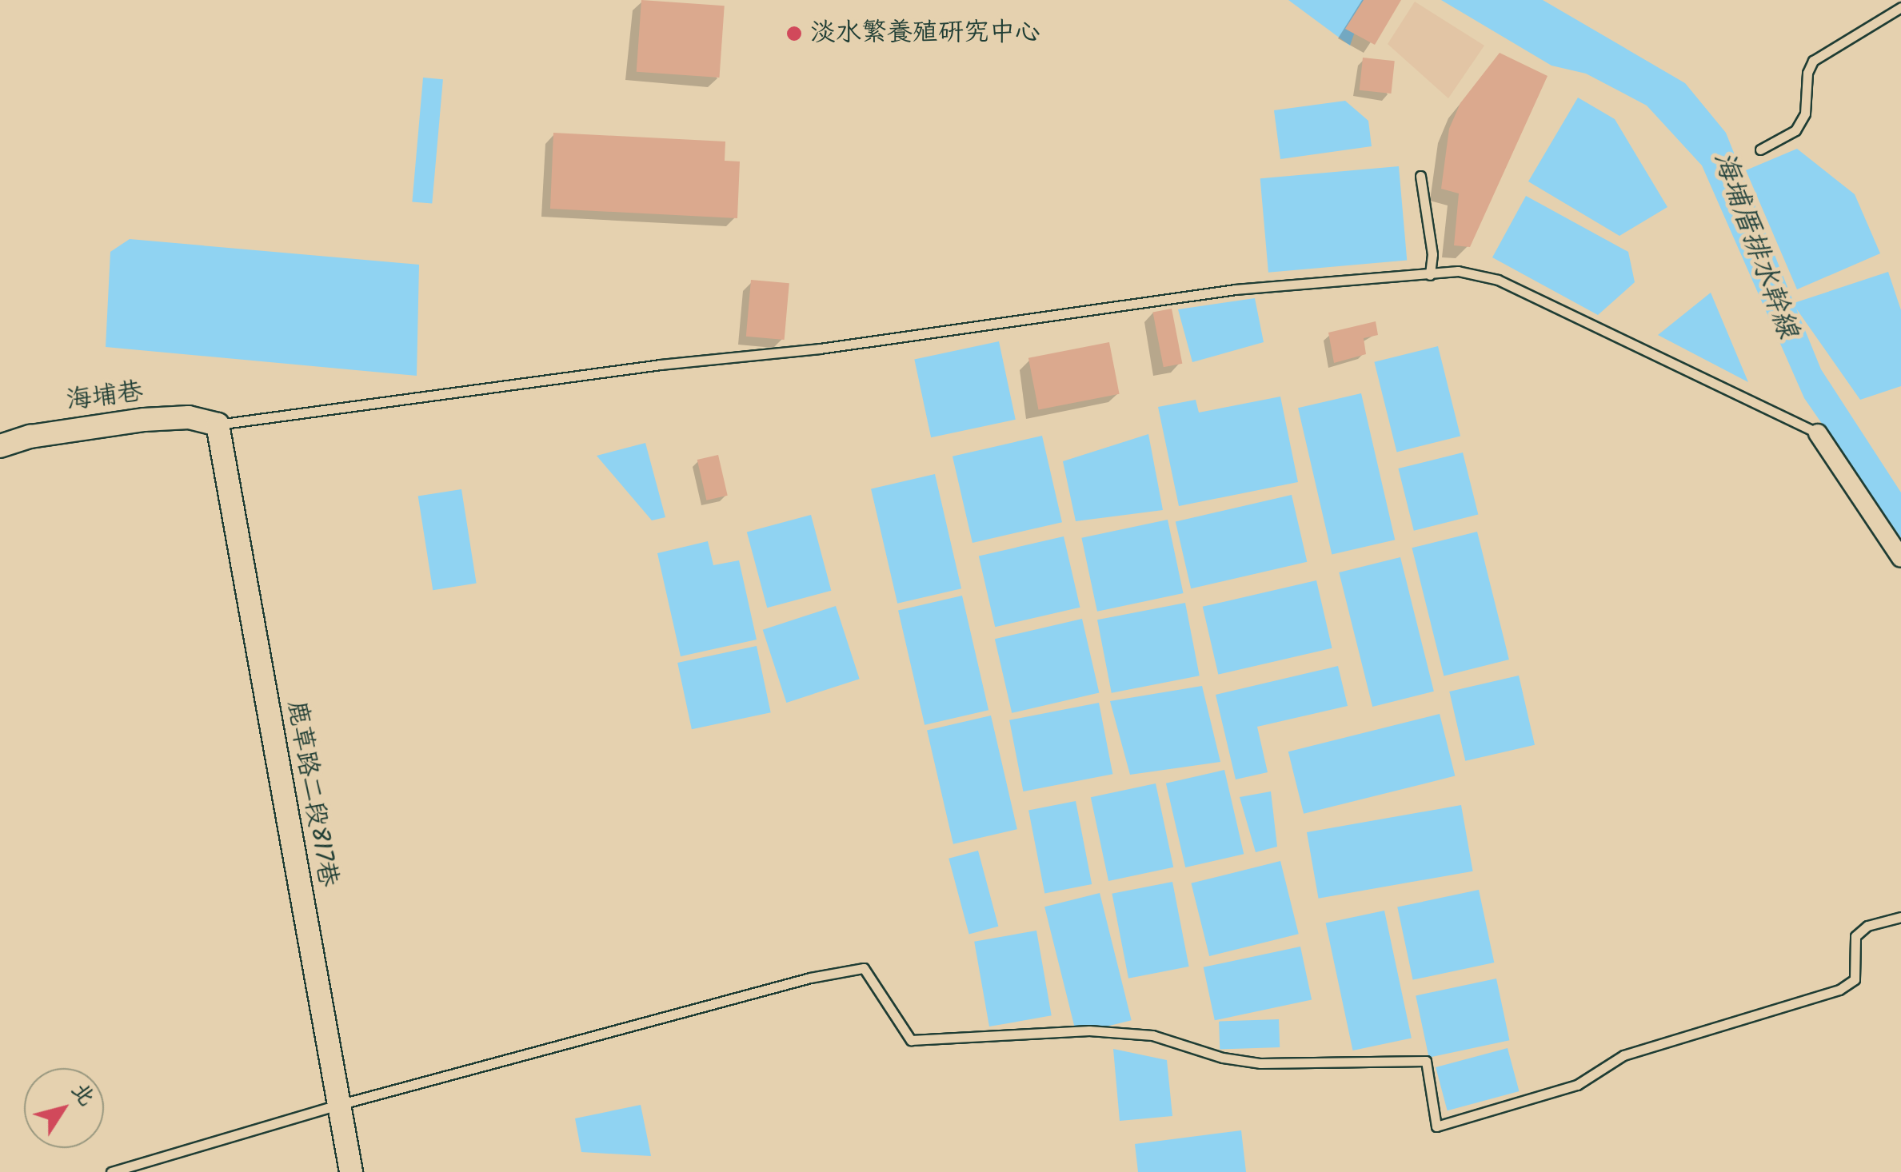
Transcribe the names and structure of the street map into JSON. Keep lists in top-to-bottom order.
{
  "streets": {
    "street": ["海埔巷", "鹿草路二段817巷"]
  },
  "crossings": [
    ["海埔巷", "鹿草路二段817巷"]
  ],
  "water": ["海埔厝排水幹線"],
  "places": ["淡水繁養殖研究中心"],
  "north": "top right"
}
